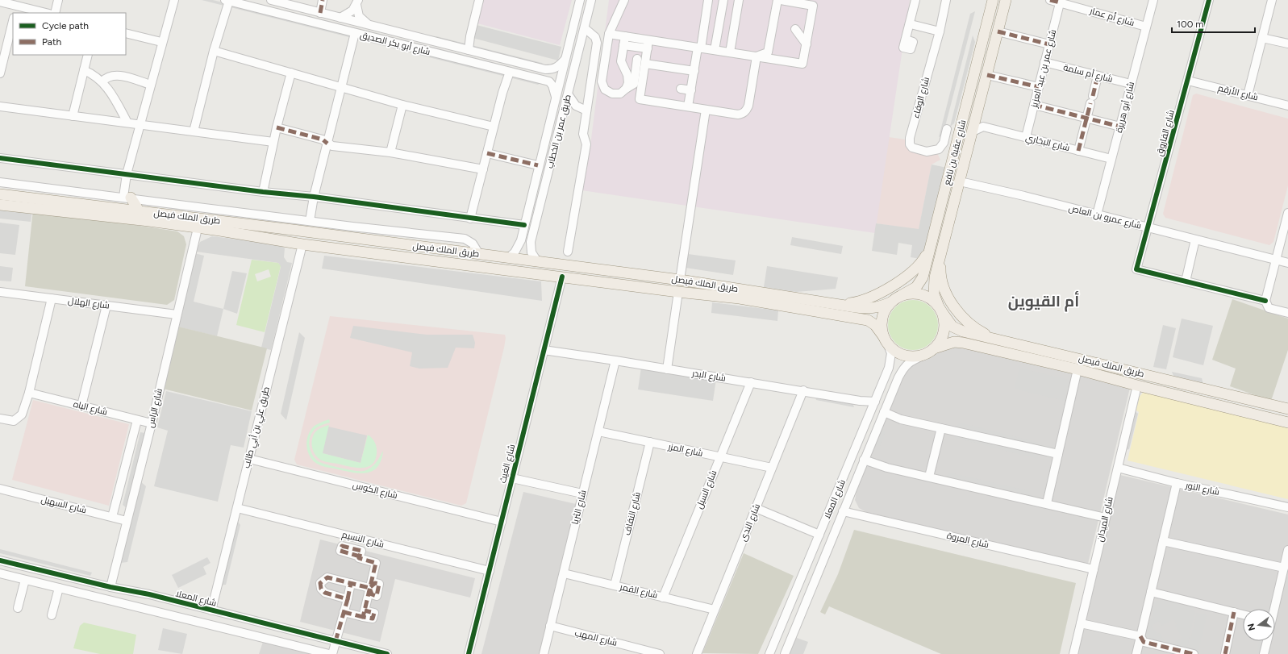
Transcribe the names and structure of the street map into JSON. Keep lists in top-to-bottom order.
{
  "streets": {
    "main road": ["شارع عقبة بن نافع", "طريق الملك فيصل"],
    "street": [
      "شارع أم عمار",
      "شارع أبو بكر الصديق",
      "شارع عمر بن عبد العزيز",
      "شارع أم سلمة",
      "شارع الأرقم",
      "شارع الوفاء",
      "شارع أبو هريرة",
      "طريق عمر بن الخطاب",
      "شارع الفاروق",
      "شارع البخاري",
      "شارع عمرو بن العاص",
      "شارع الهلال",
      "شارع البدر",
      "شارع الياه",
      "شارع الراس",
      "طريق علي بن أبي طالب",
      "شارع المزر",
      "شارع الغيث",
      "شارع النور",
      "شارع السيل",
      "شارع الكوس",
      "شارع المعلا",
      "شارع السهيل",
      "شارع الثريا",
      "شارع النفاف",
      "شارع الميدان",
      "شارع الندى",
      "شارع النسيم",
      "شارع المروة",
      "شارع القمر",
      "شارع المهب"
    ]
  },
  "crossings": [
    ["شارع أم عمار", "شارع عمر بن عبد العزيز"],
    ["شارع أم عمار", "شارع أبو هريرة"],
    ["شارع أبو بكر الصديق", "طريق عمر بن الخطاب"],
    ["شارع عمر بن عبد العزيز", "شارع أم سلمة"],
    ["شارع عمر بن عبد العزيز", "شارع البخاري"],
    ["شارع أم سلمة", "شارع أبو هريرة"],
    ["شارع الأرقم", "شارع الفاروق"],
    ["شارع أبو هريرة", "شارع البخاري"],
    ["شارع أبو هريرة", "شارع عمرو بن العاص"],
    ["طريق عمر بن الخطاب", "طريق الملك فيصل"],
    ["شارع الفاروق", "شارع عمرو بن العاص"],
    ["شارع عقبة بن نافع", "طريق الملك فيصل"],
    ["شارع عقبة بن نافع", "شارع عمرو بن العاص"],
    ["شارع عقبة بن نافع", "شارع المعلا"],
    ["طريق الملك فيصل", "شارع الراس"],
    ["طريق الملك فيصل", "طريق علي بن أبي طالب"],
    ["طريق الملك فيصل", "شارع الغيث"],
    ["طريق الملك فيصل", "شارع المعلا"],
    ["طريق الملك فيصل", "شارع الميدان"],
    ["شارع الهلال", "شارع الراس"],
    ["شارع البدر", "شارع الغيث"],
    ["شارع البدر", "شارع السيل"],
    ["شارع البدر", "شارع المعلا"],
    ["شارع البدر", "شارع الثريا"],
    ["شارع البدر", "شارع الندى"],
    ["شارع الياه", "شارع الراس"],
    ["شارع الراس", "شارع المعلا"],
    ["شارع الراس", "شارع السهيل"],
    ["طريق علي بن أبي طالب", "شارع الكوس"],
    ["طريق علي بن أبي طالب", "شارع المعلا"],
    ["طريق علي بن أبي طالب", "شارع النسيم"],
    ["شارع المزر", "شارع السيل"],
    ["شارع المزر", "شارع الثريا"],
    ["شارع المزر", "شارع النفاف"],
    ["شارع المزر", "شارع الندى"],
    ["شارع الغيث", "شارع الكوس"],
    ["شارع الغيث", "شارع النسيم"],
    ["شارع النور", "شارع الميدان"],
    ["شارع السيل", "شارع القمر"],
    ["شارع المعلا", "شارع المروة"],
    ["شارع الثريا", "شارع القمر"],
    ["شارع الثريا", "شارع المهب"],
    ["شارع النفاف", "شارع القمر"],
    ["شارع الميدان", "شارع المروة"],
    ["شارع الندى", "شارع القمر"]
  ],
  "districts": ["أم القيوين"],
  "legend": ["Cycle path", "Path"],
  "scale_bar": "100 m",
  "north": "left"
}
